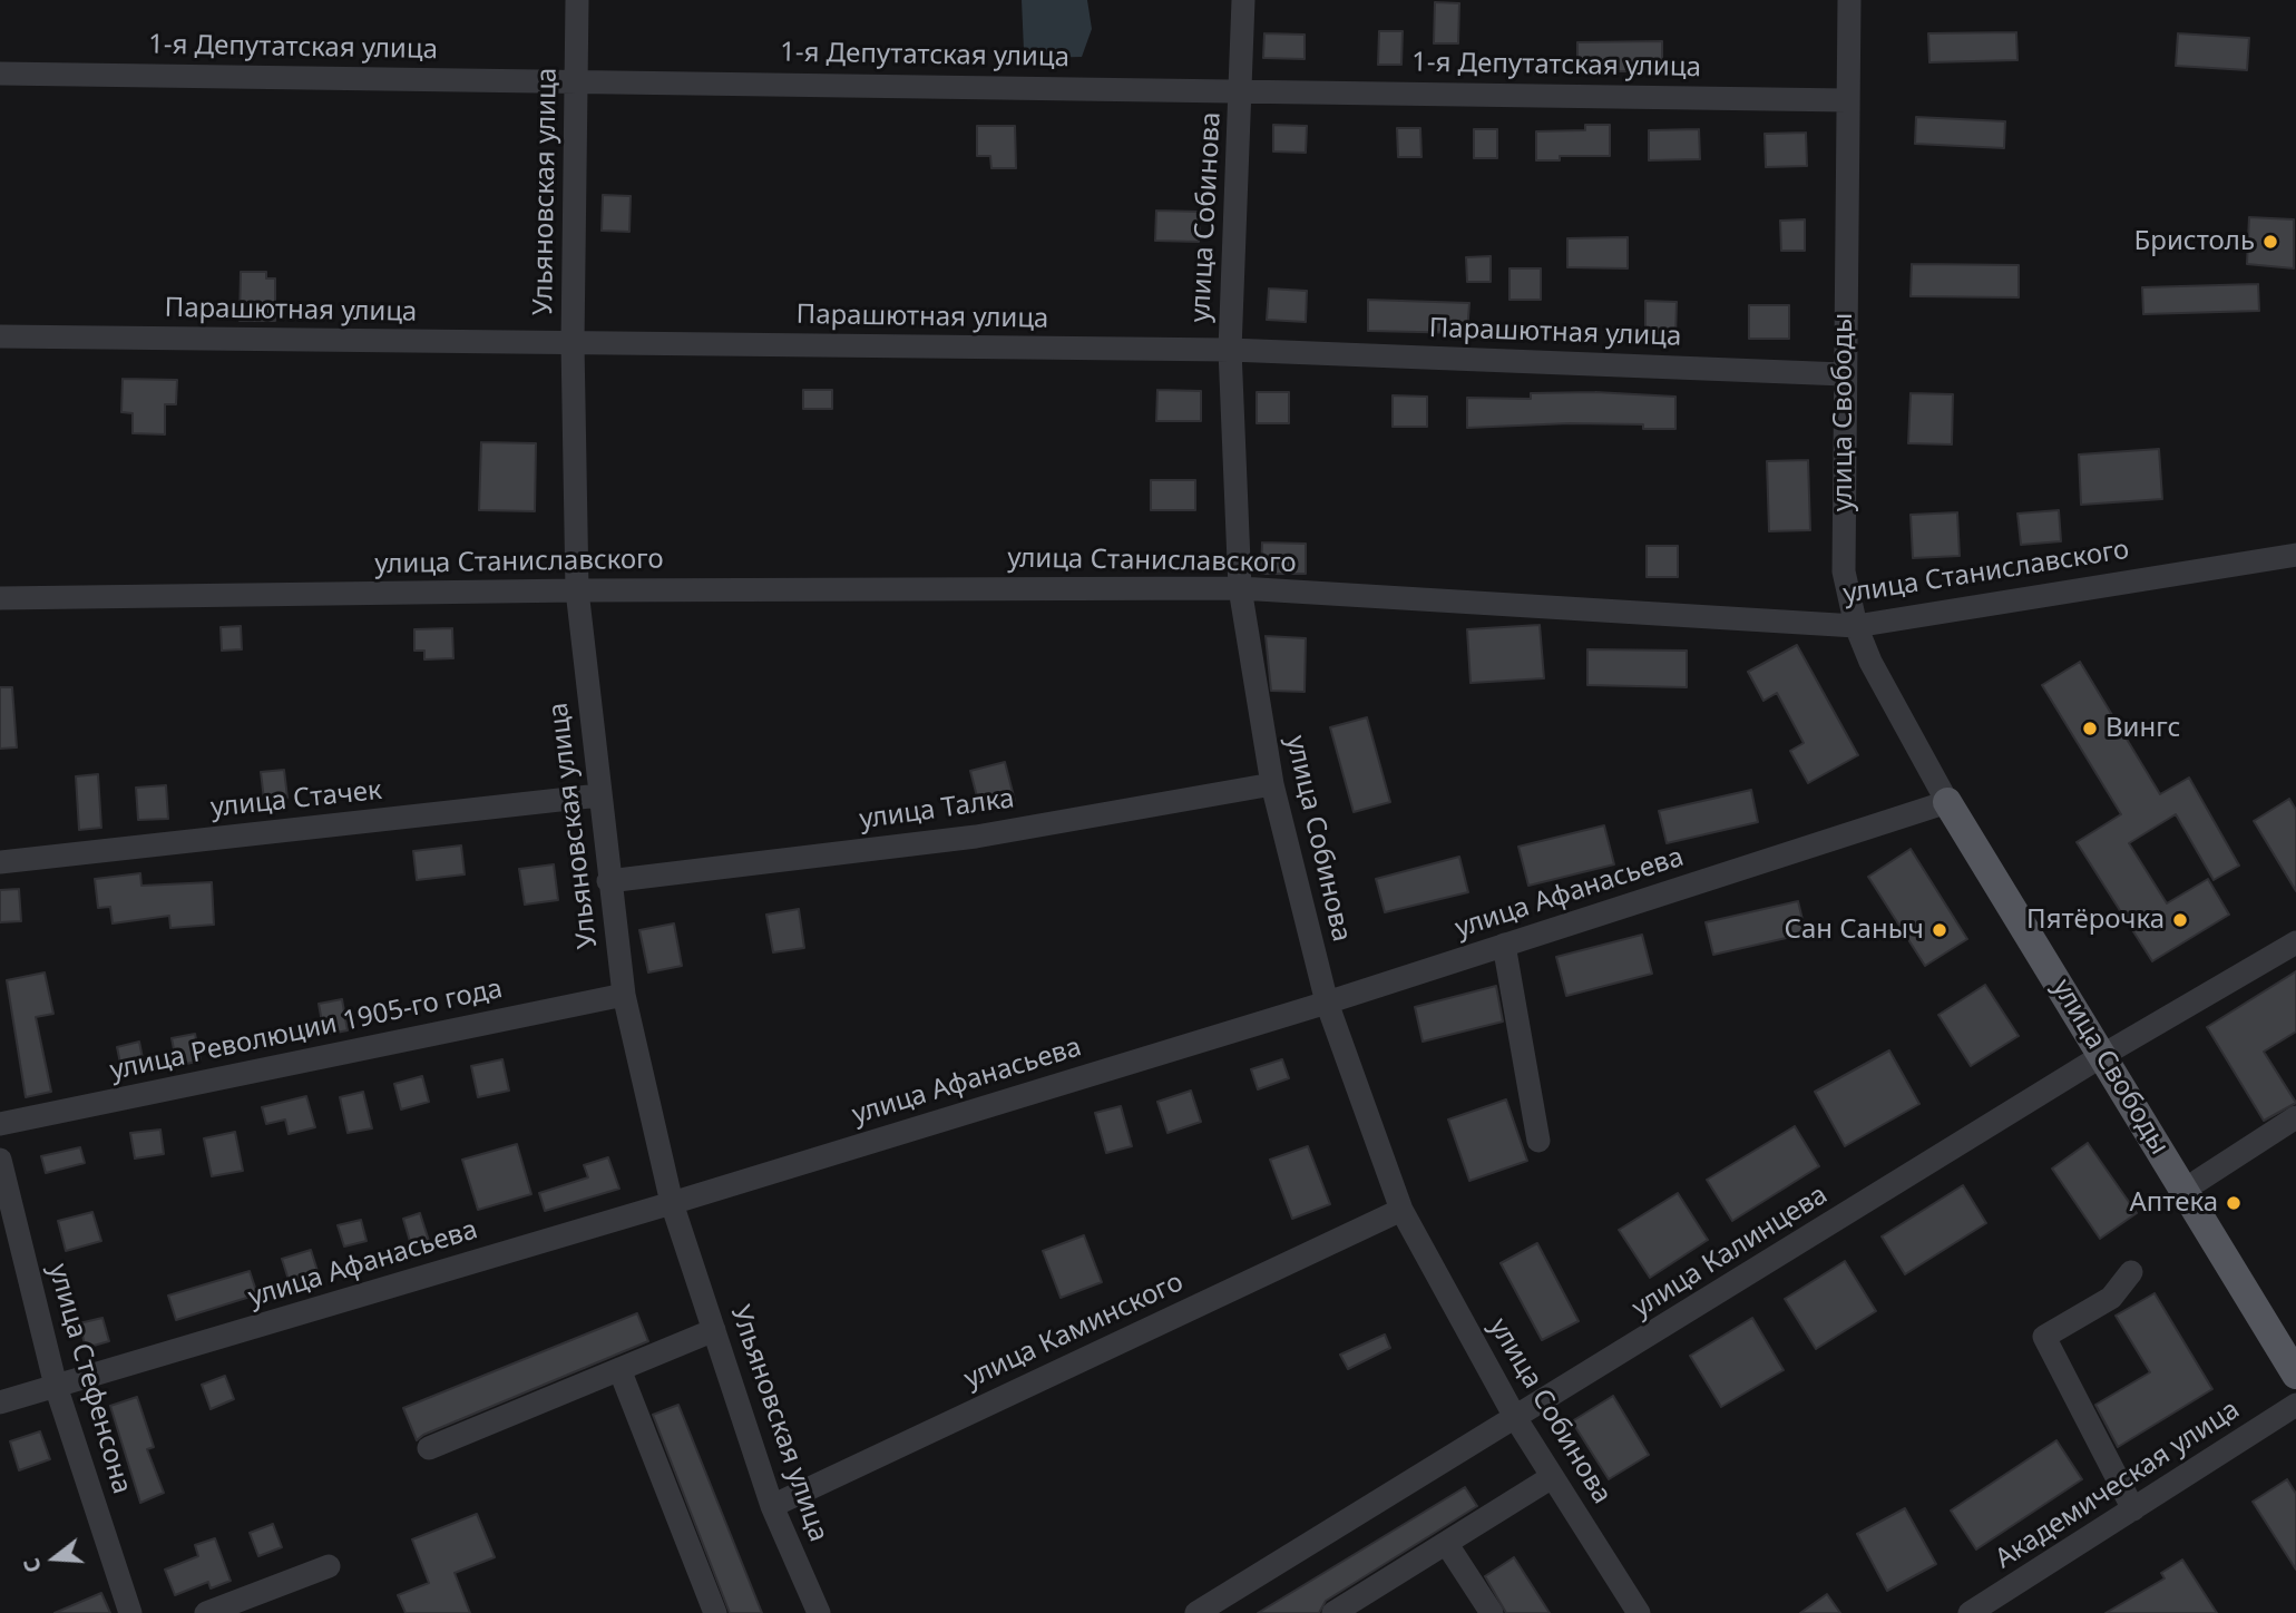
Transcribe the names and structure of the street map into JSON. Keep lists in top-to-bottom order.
{
  "streets": {
    "main road": ["улица Свободы"],
    "street": [
      "1-я Депутатская улица",
      "Ульяновская улица",
      "улица Собинова",
      "Парашютная улица",
      "улица Станиславского",
      "улица Стачек",
      "улица Талка",
      "улица Афанасьева",
      "улица Революции 1905-го года",
      "улица Калинцева",
      "улица Каминского",
      "улица Стефенсона",
      "Академическая улица"
    ]
  },
  "crossings": [
    ["1-я Депутатская улица", "Ульяновская улица"],
    ["1-я Депутатская улица", "улица Собинова"],
    ["1-я Депутатская улица", "улица Свободы"],
    ["Ульяновская улица", "Парашютная улица"],
    ["Ульяновская улица", "улица Станиславского"],
    ["Ульяновская улица", "улица Стачек"],
    ["Ульяновская улица", "улица Талка"],
    ["Ульяновская улица", "улица Афанасьева"],
    ["Ульяновская улица", "улица Революции 1905-го года"],
    ["Ульяновская улица", "улица Каминского"],
    ["улица Собинова", "Парашютная улица"],
    ["улица Собинова", "улица Станиславского"],
    ["улица Собинова", "улица Талка"],
    ["улица Собинова", "улица Афанасьева"],
    ["улица Собинова", "улица Калинцева"],
    ["улица Собинова", "улица Каминского"],
    ["Парашютная улица", "улица Свободы"],
    ["улица Свободы", "улица Станиславского"],
    ["улица Свободы", "улица Афанасьева"],
    ["улица Свободы", "улица Калинцева"],
    ["улица Афанасьева", "улица Стефенсона"]
  ],
  "places": [
    "Бристоль",
    "Вингс",
    "Пятёрочка",
    "Сан Саныч",
    "Аптека"
  ],
  "north": "left"
}
